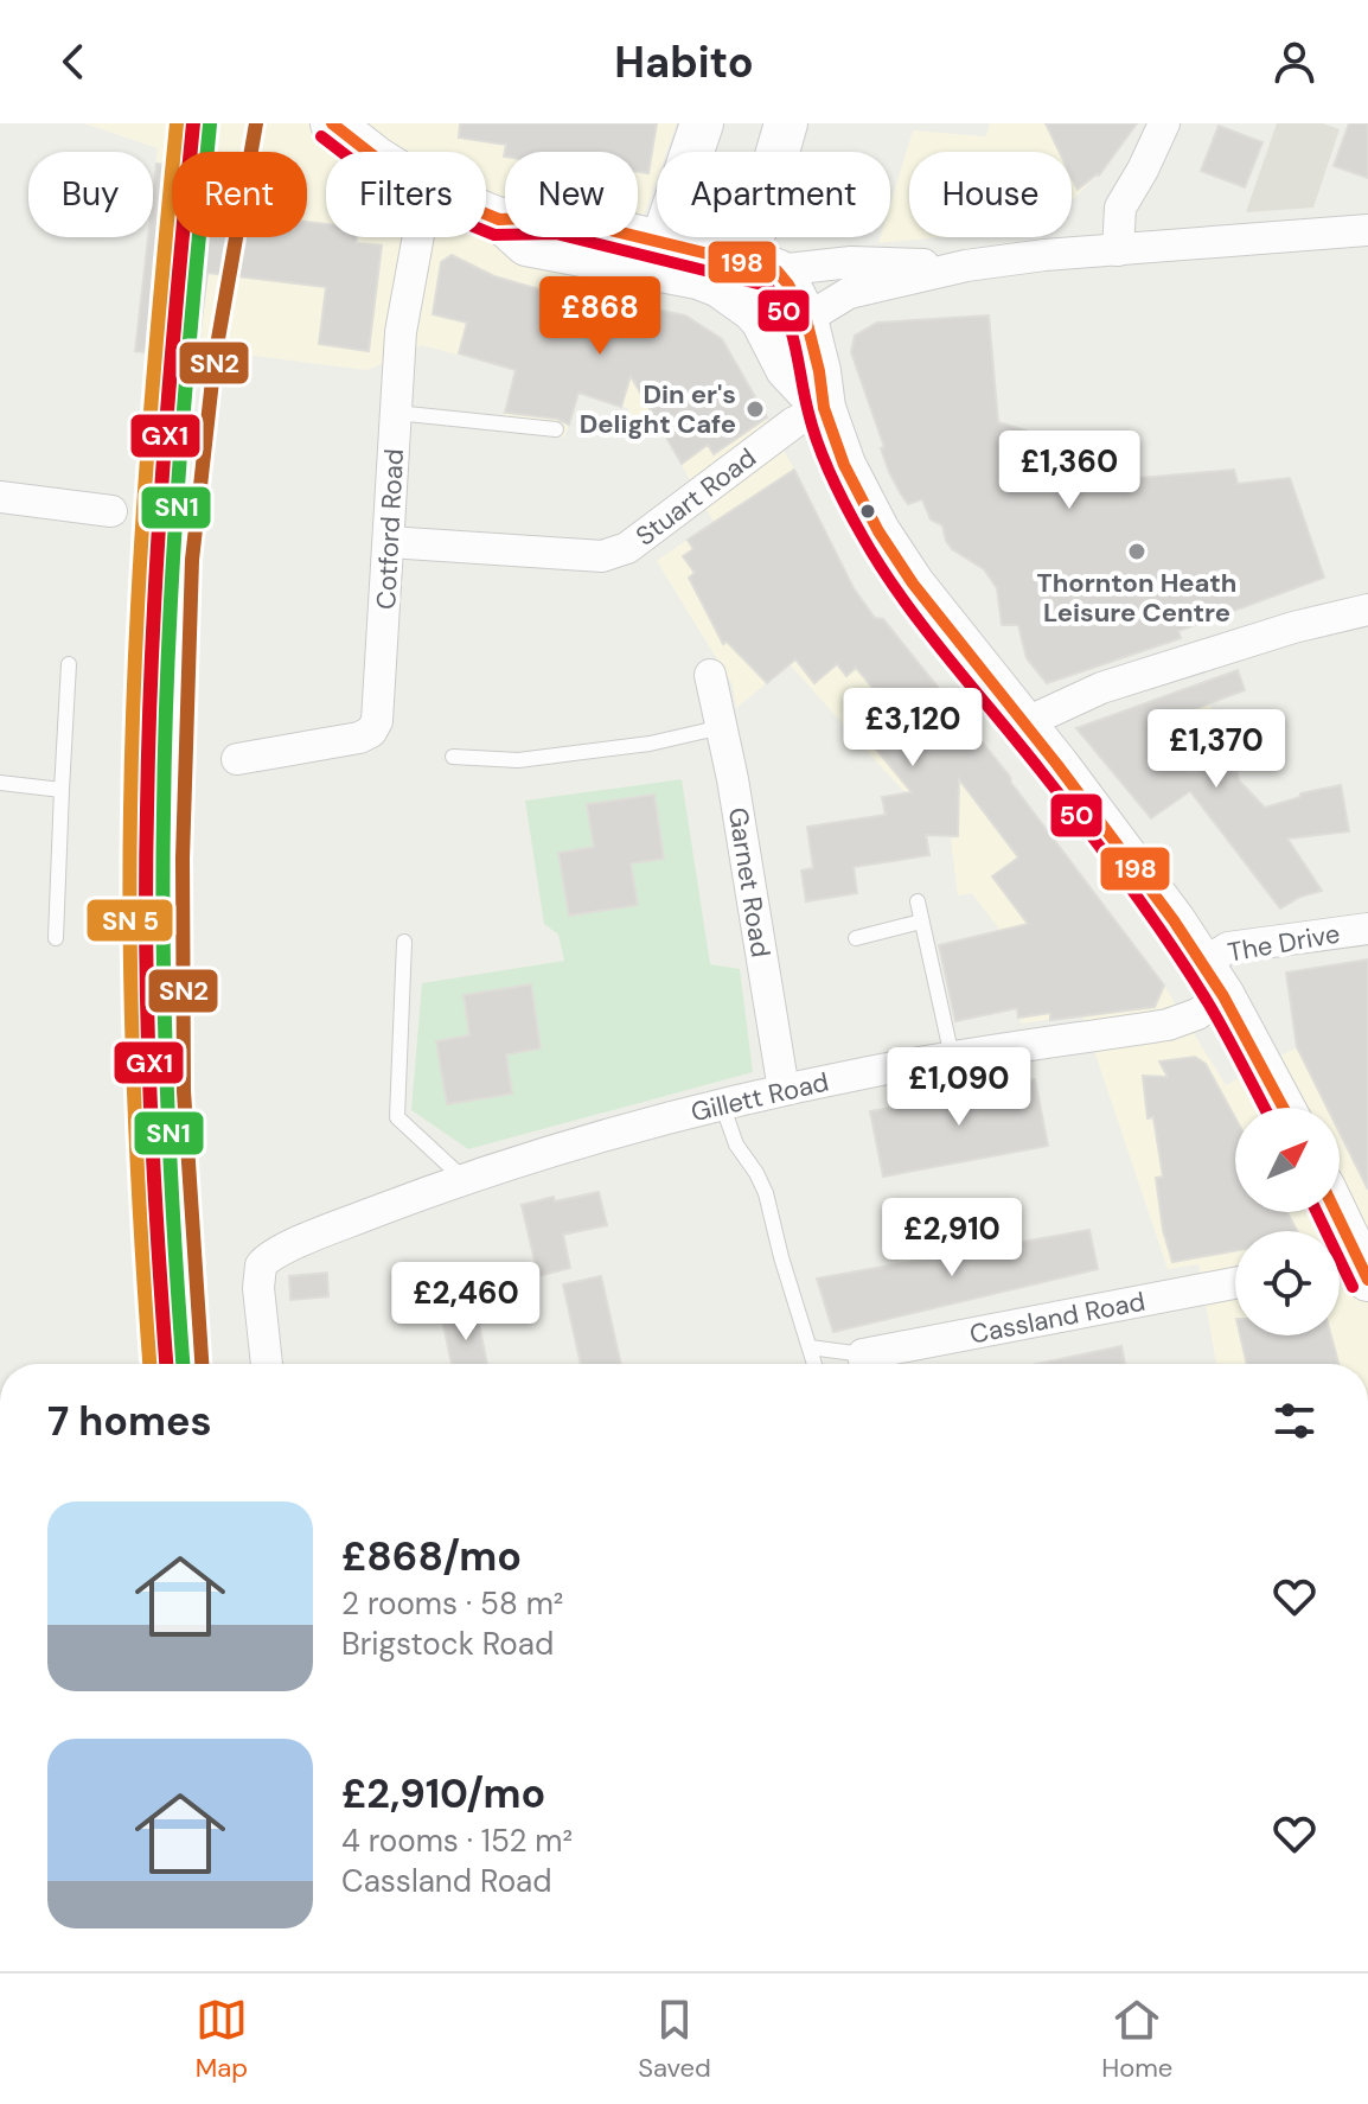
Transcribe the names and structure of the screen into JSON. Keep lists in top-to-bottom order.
{
  "streets": {
    "street": [
      "Stuart Road",
      "Cotford Road",
      "Garnet Road",
      "The Drive",
      "Gillett Road",
      "Cassland Road"
    ]
  },
  "crossings": [
    ["Stuart Road", "Cotford Road"],
    ["Garnet Road", "Gillett Road"],
    ["The Drive", "Gillett Road"]
  ],
  "places": ["Din er's Delight Cafe", "Thornton Heath Leisure Centre"],
  "lines": [
    "transit line GX1",
    "transit line SN2",
    "transit line 198",
    "transit line SN1",
    "transit line 50"
  ],
  "north": "top right",
  "page": {
    "header": "Habito",
    "chip": [
      "Buy",
      "Rent",
      "Filters",
      "New",
      "Apartment",
      "House"
    ],
    "price": [
      "£868",
      "£1,360",
      "£3,120",
      "£1,370",
      "£1,090",
      "£2,910",
      "£2,460"
    ],
    "heading": "7 homes",
    "list": [
      {
        "name": "£868/mo",
        "note": "2 rooms · 58 m² · Brigstock Road"
      },
      {
        "name": "£2,910/mo",
        "note": "4 rooms · 152 m² · Cassland Road"
      }
    ],
    "tabs": ["Map", "Saved", "Home"]
  }
}
